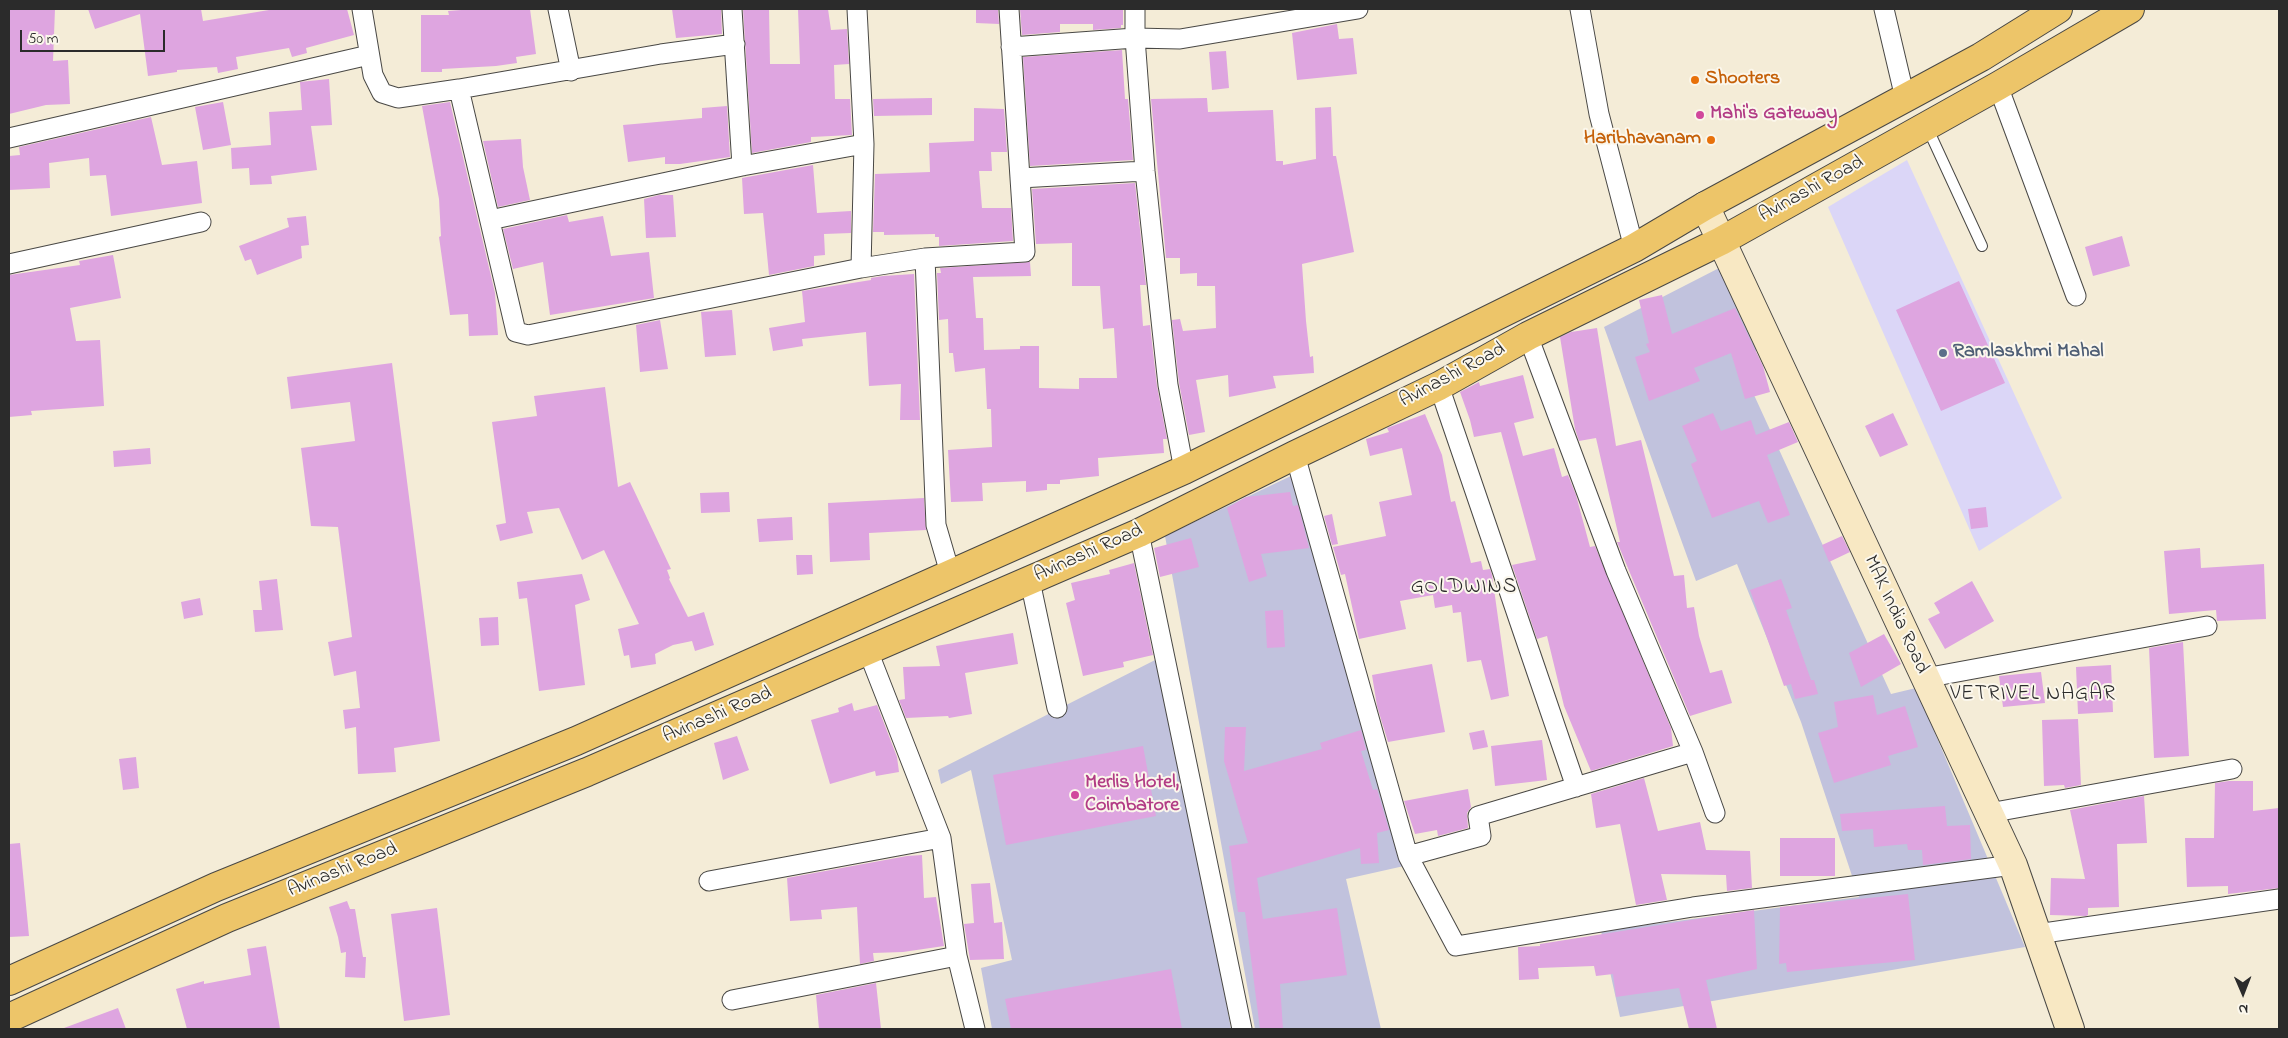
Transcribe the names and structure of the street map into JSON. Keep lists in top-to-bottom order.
{
  "streets": {
    "main road": ["Avinashi Road"],
    "street": ["MAK India Road"]
  },
  "crossings": [
    ["Avinashi Road", "MAK India Road"]
  ],
  "districts": ["GOLDWINS", "VETRIVEL NAGAR"],
  "places": [
    "Shooters",
    "Mahi's Gateway",
    "Haribhavanam",
    "Ramlaskhmi Mahal",
    "Merlis Hotel, Coimbatore"
  ],
  "scale_bar": "50 m",
  "north": "bottom"
}
